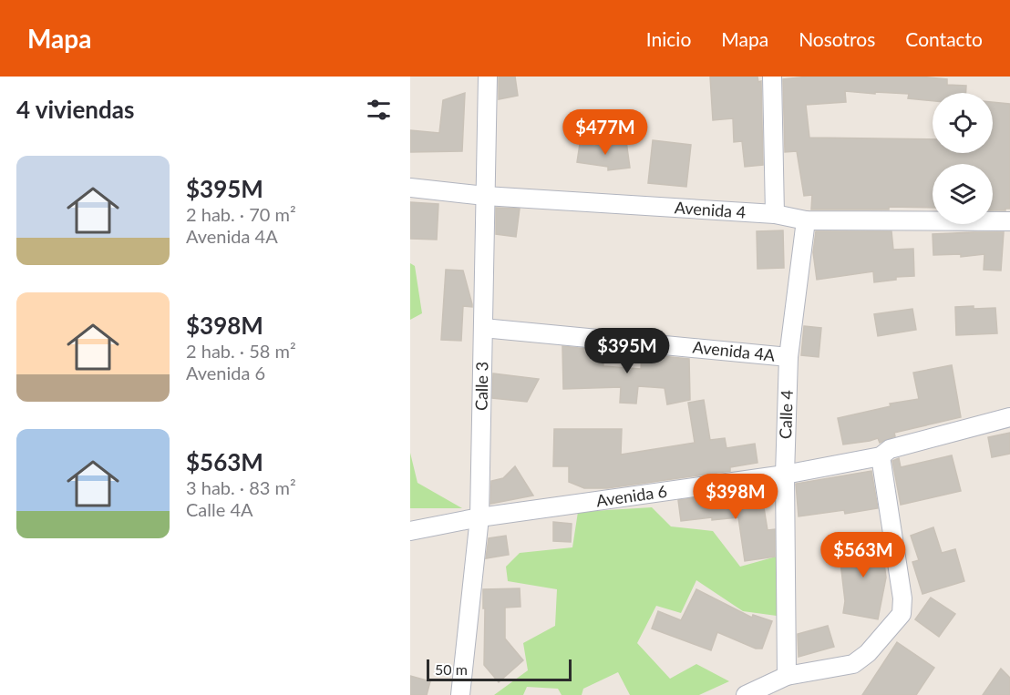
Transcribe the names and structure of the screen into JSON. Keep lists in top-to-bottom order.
{
  "streets": {
    "street": [
      "Avenida 4",
      "Avenida 4A",
      "Calle 3",
      "Calle 4",
      "Avenida 6"
    ]
  },
  "crossings": [
    ["Avenida 4", "Calle 3"],
    ["Avenida 4", "Calle 4"],
    ["Avenida 4A", "Calle 3"],
    ["Avenida 4A", "Calle 4"],
    ["Calle 3", "Avenida 6"],
    ["Calle 4", "Avenida 6"]
  ],
  "scale_bar": "50 m",
  "page": {
    "header": "Mapa",
    "nav": [
      "Inicio",
      "Mapa",
      "Nosotros",
      "Contacto"
    ],
    "heading": "4 viviendas",
    "price": [
      "$477M",
      "$395M",
      "$398M",
      "$563M"
    ],
    "list": [
      {
        "name": "$395M",
        "note": "2 hab. · 70 m² · Avenida 4A"
      },
      {
        "name": "$398M",
        "note": "2 hab. · 58 m² · Avenida 6"
      },
      {
        "name": "$563M",
        "note": "3 hab. · 83 m² · Calle 4A"
      }
    ],
    "scale": "50 m"
  }
}
